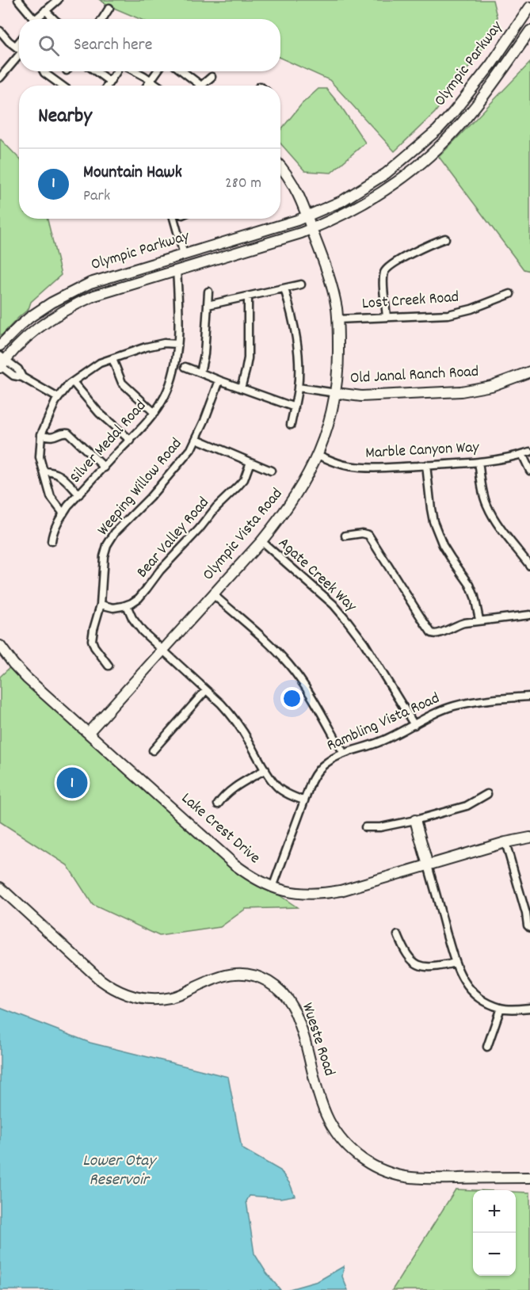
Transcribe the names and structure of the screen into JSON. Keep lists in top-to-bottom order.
{
  "streets": {
    "main road": [
      "Olympic Parkway",
      "Old Janal Ranch Road",
      "Olympic Vista Road",
      "Lake Crest Drive",
      "Wueste Road"
    ],
    "street": [
      "Lost Creek Road",
      "Silver Medal Road",
      "Marble Canyon Way",
      "Weeping Willow Road",
      "Bear Valley Road",
      "Agate Creek Way",
      "Rambling Vista Road"
    ]
  },
  "crossings": [
    ["Olympic Parkway", "Silver Medal Road"],
    ["Olympic Parkway", "Olympic Vista Road"],
    ["Lost Creek Road", "Olympic Vista Road"],
    ["Old Janal Ranch Road", "Olympic Vista Road"],
    ["Marble Canyon Way", "Olympic Vista Road"],
    ["Olympic Vista Road", "Agate Creek Way"],
    ["Olympic Vista Road", "Lake Crest Drive"],
    ["Agate Creek Way", "Rambling Vista Road"],
    ["Rambling Vista Road", "Lake Crest Drive"]
  ],
  "water": ["Lower Otay Reservoir"],
  "page": {
    "search": "Search here",
    "heading": "Nearby",
    "list": [
      {
        "mark": "1",
        "name": "Mountain Hawk",
        "note": "Park",
        "value": "280 m"
      }
    ],
    "pins": "1",
    "map_buttons": ["+", "−"]
  }
}
